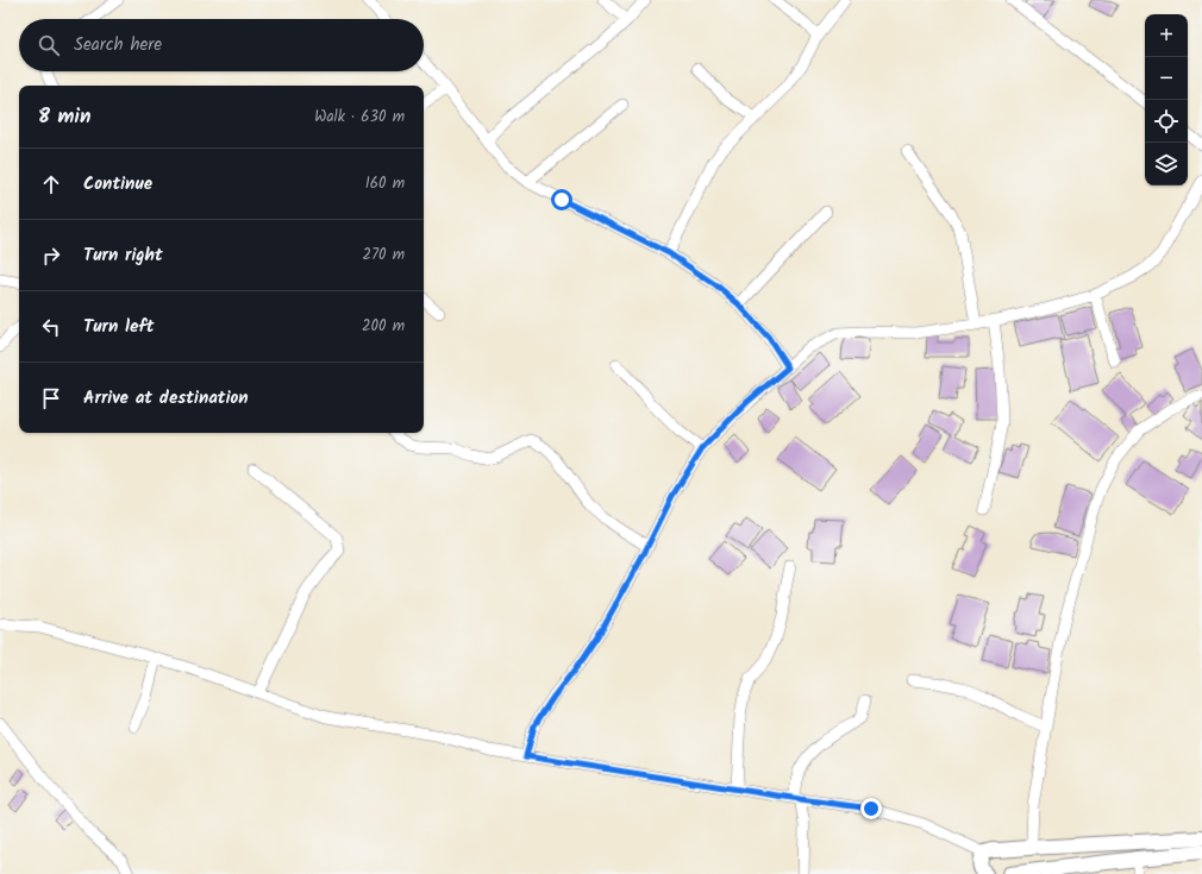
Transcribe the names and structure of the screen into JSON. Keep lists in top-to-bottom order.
{
  "page": {
    "map_buttons": ["+", "−"],
    "search": "Search here",
    "heading": ["8 min", "Walk · 630 m"],
    "list": [
      ["Continue", "160 m"],
      ["Turn right", "270 m"],
      ["Turn left", "200 m"],
      "Arrive at destination"
    ]
  }
}
